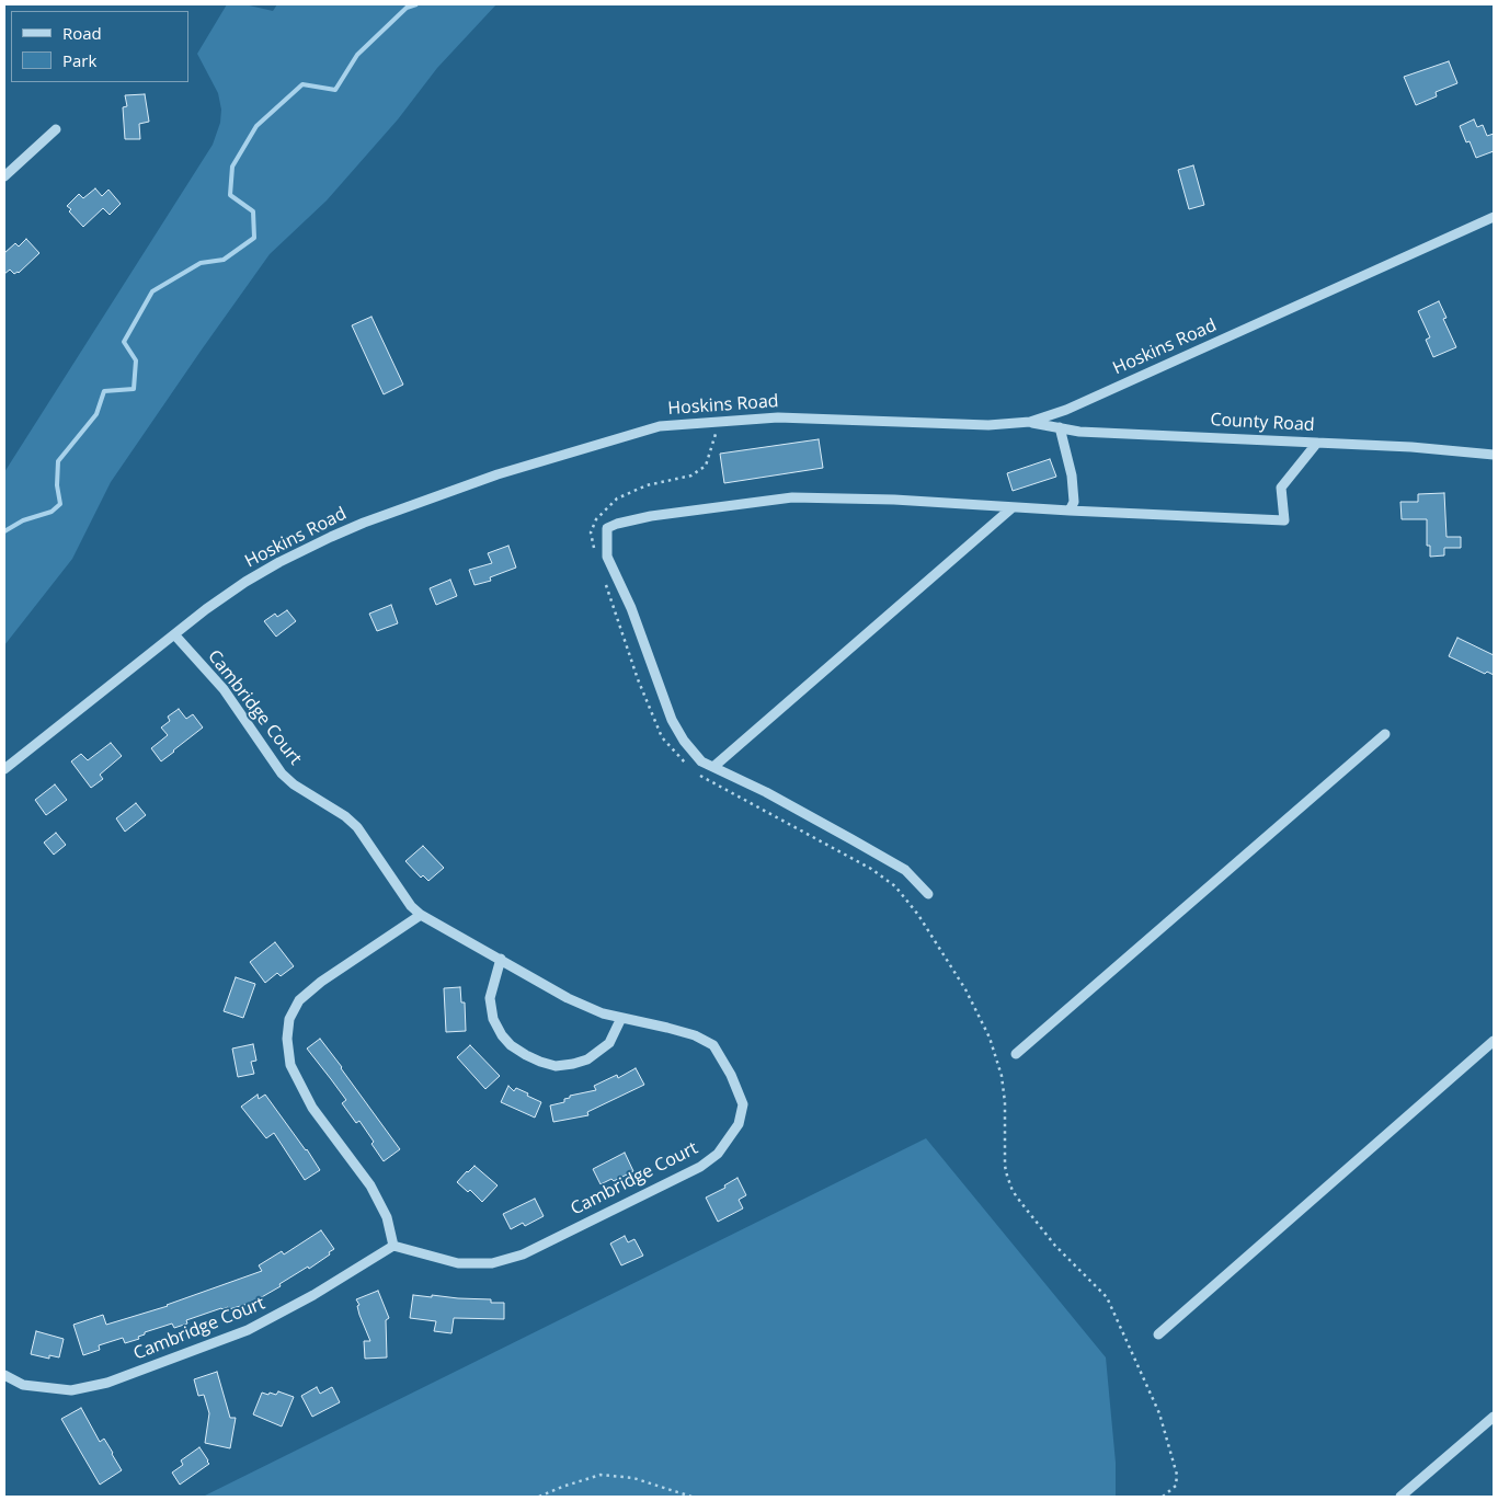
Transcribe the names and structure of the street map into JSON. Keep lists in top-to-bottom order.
{
  "streets": {
    "street": ["Hoskins Road", "County Road", "Cambridge Court"]
  },
  "crossings": [
    ["Hoskins Road", "County Road"],
    ["Hoskins Road", "Cambridge Court"]
  ],
  "legend": ["Road", "Park"]
}
